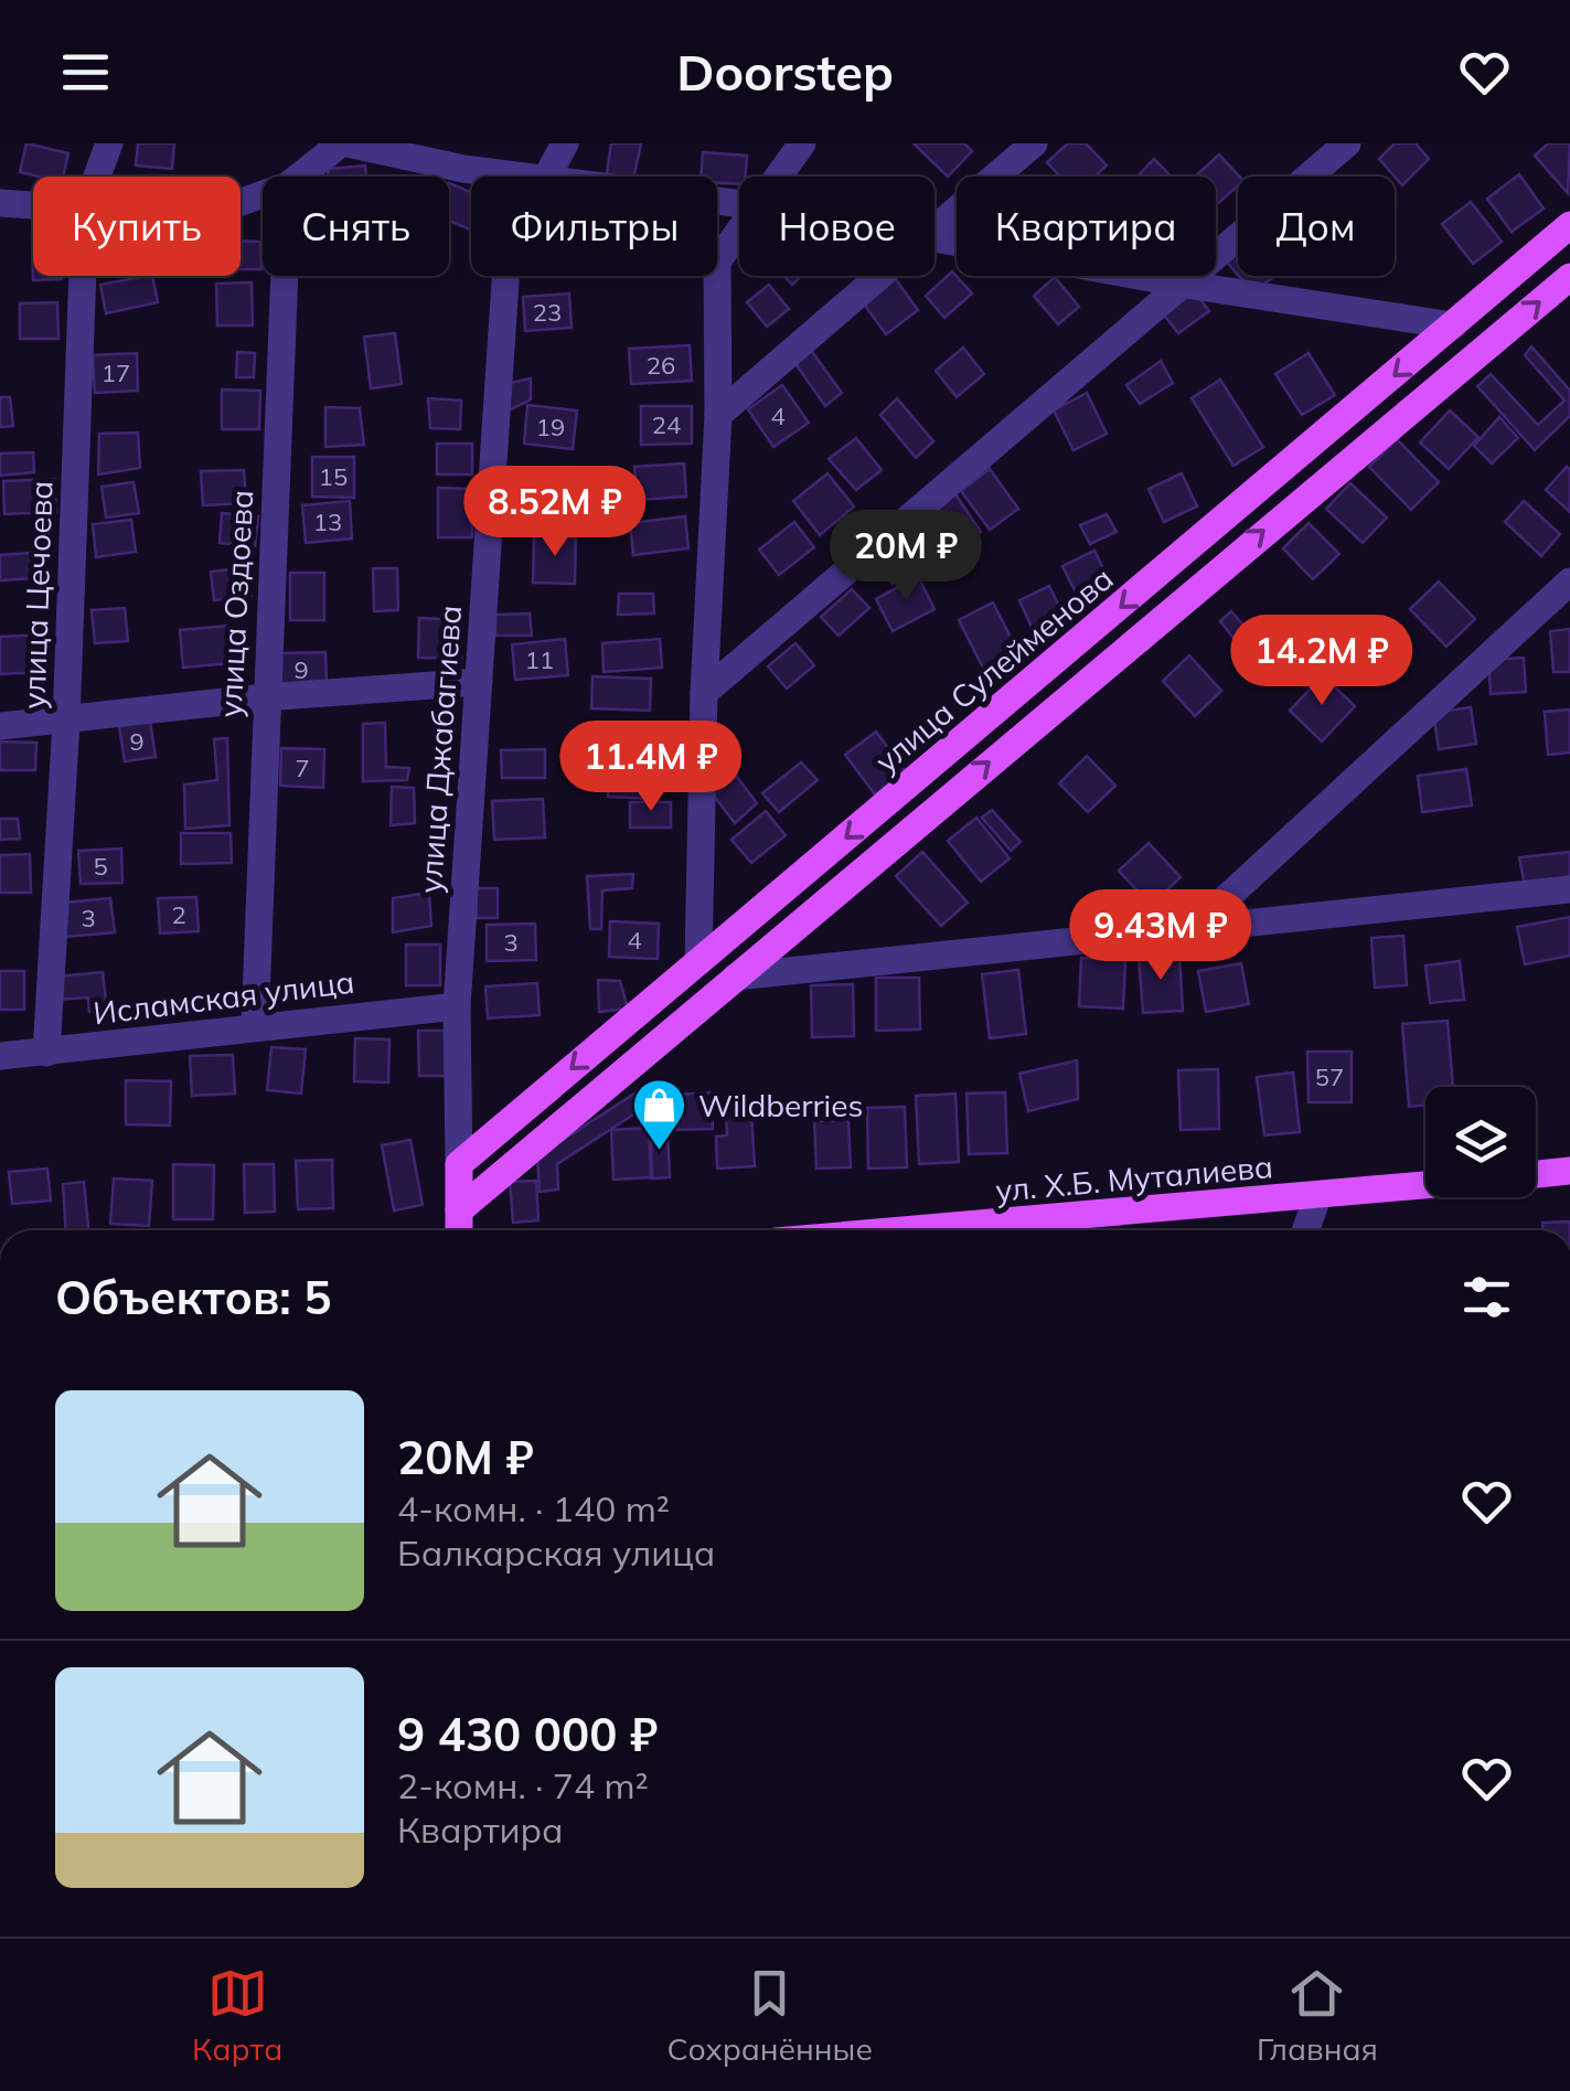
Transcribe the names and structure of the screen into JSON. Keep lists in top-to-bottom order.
{
  "streets": {
    "main road": ["улица Сулейменова", "улица Джабагиева", "ул. Х.Б. Муталиева"],
    "street": ["улица Цечоева", "улица Оздоева", "Исламская улица"]
  },
  "crossings": [
    ["улица Цечоева", "Исламская улица"],
    ["улица Оздоева", "Исламская улица"],
    ["улица Сулейменова", "улица Джабагиева"],
    ["улица Джабагиева", "Исламская улица"]
  ],
  "places": {
    "shop": ["Wildberries"]
  },
  "house_numbers": [
    "23",
    "26",
    "17",
    "4",
    "24",
    "19",
    "15",
    "13",
    "11",
    "9",
    "9",
    "7",
    "5",
    "2",
    "3",
    "4",
    "3",
    "57"
  ],
  "page": {
    "header": "Doorstep",
    "chip": [
      "Купить",
      "Снять",
      "Фильтры",
      "Новое",
      "Квартира",
      "Дом"
    ],
    "price": [
      "8.52M ₽",
      "20M ₽",
      "14.2M ₽",
      "11.4M ₽",
      "9.43M ₽"
    ],
    "heading": "Объектов: 5",
    "list": [
      {
        "name": "20M ₽",
        "note": "4-комн. · 140 m² · Балкарская улица"
      },
      {
        "name": "9 430 000 ₽",
        "note": "2-комн. · 74 m² · Квартира"
      }
    ],
    "tabs": ["Карта", "Сохранённые", "Главная"]
  }
}
